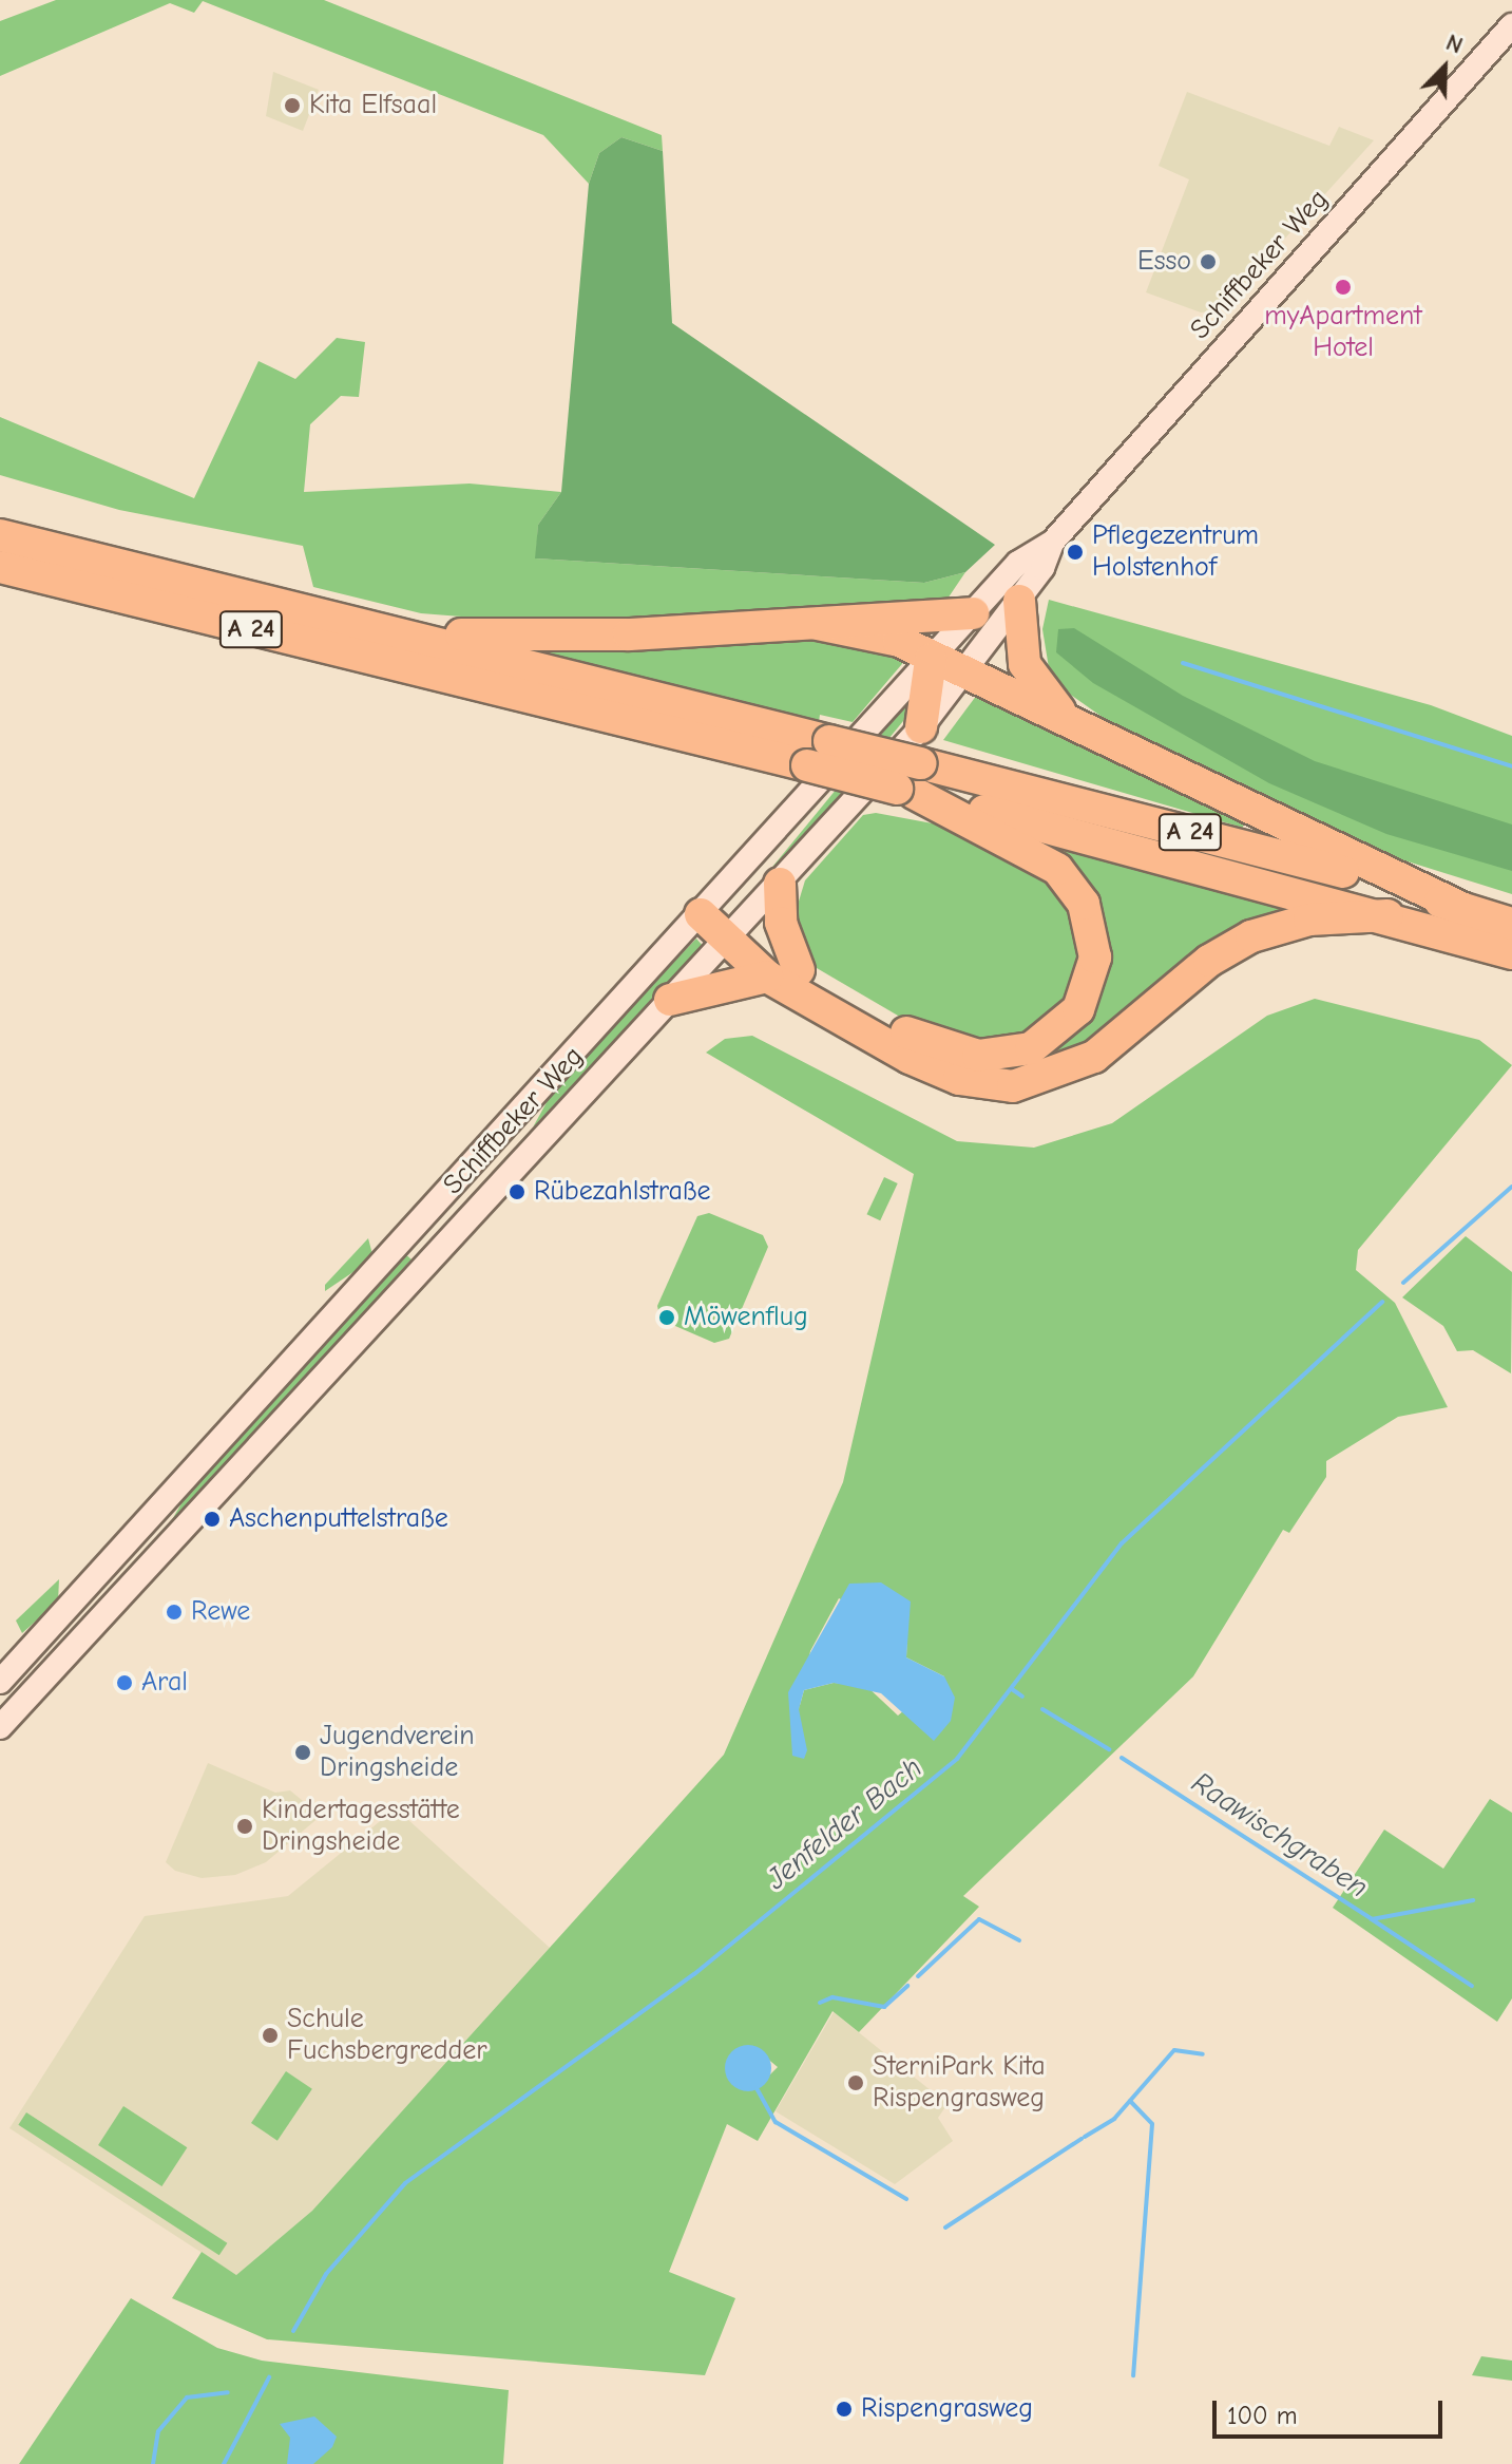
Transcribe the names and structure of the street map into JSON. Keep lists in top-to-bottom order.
{
  "streets": {
    "highway": ["A 24"],
    "main road": ["Schiffbeker Weg"]
  },
  "water": ["Jenfelder Bach", "Raawischgraben"],
  "places": [
    "Kita Elfsaal",
    "Esso",
    "myApartment Hotel",
    "Pflegezentrum Holstenhof",
    "Rübezahlstraße",
    "Möwenflug",
    "Aschenputtelstraße",
    "Rewe",
    "Aral",
    "Jugendverein Dringsheide",
    "Kindertagesstätte Dringsheide",
    "Schule Fuchsbergredder",
    "SterniPark Kita Rispengrasweg",
    "Rispengrasweg"
  ],
  "scale_bar": "100 m",
  "north": "top right"
}
